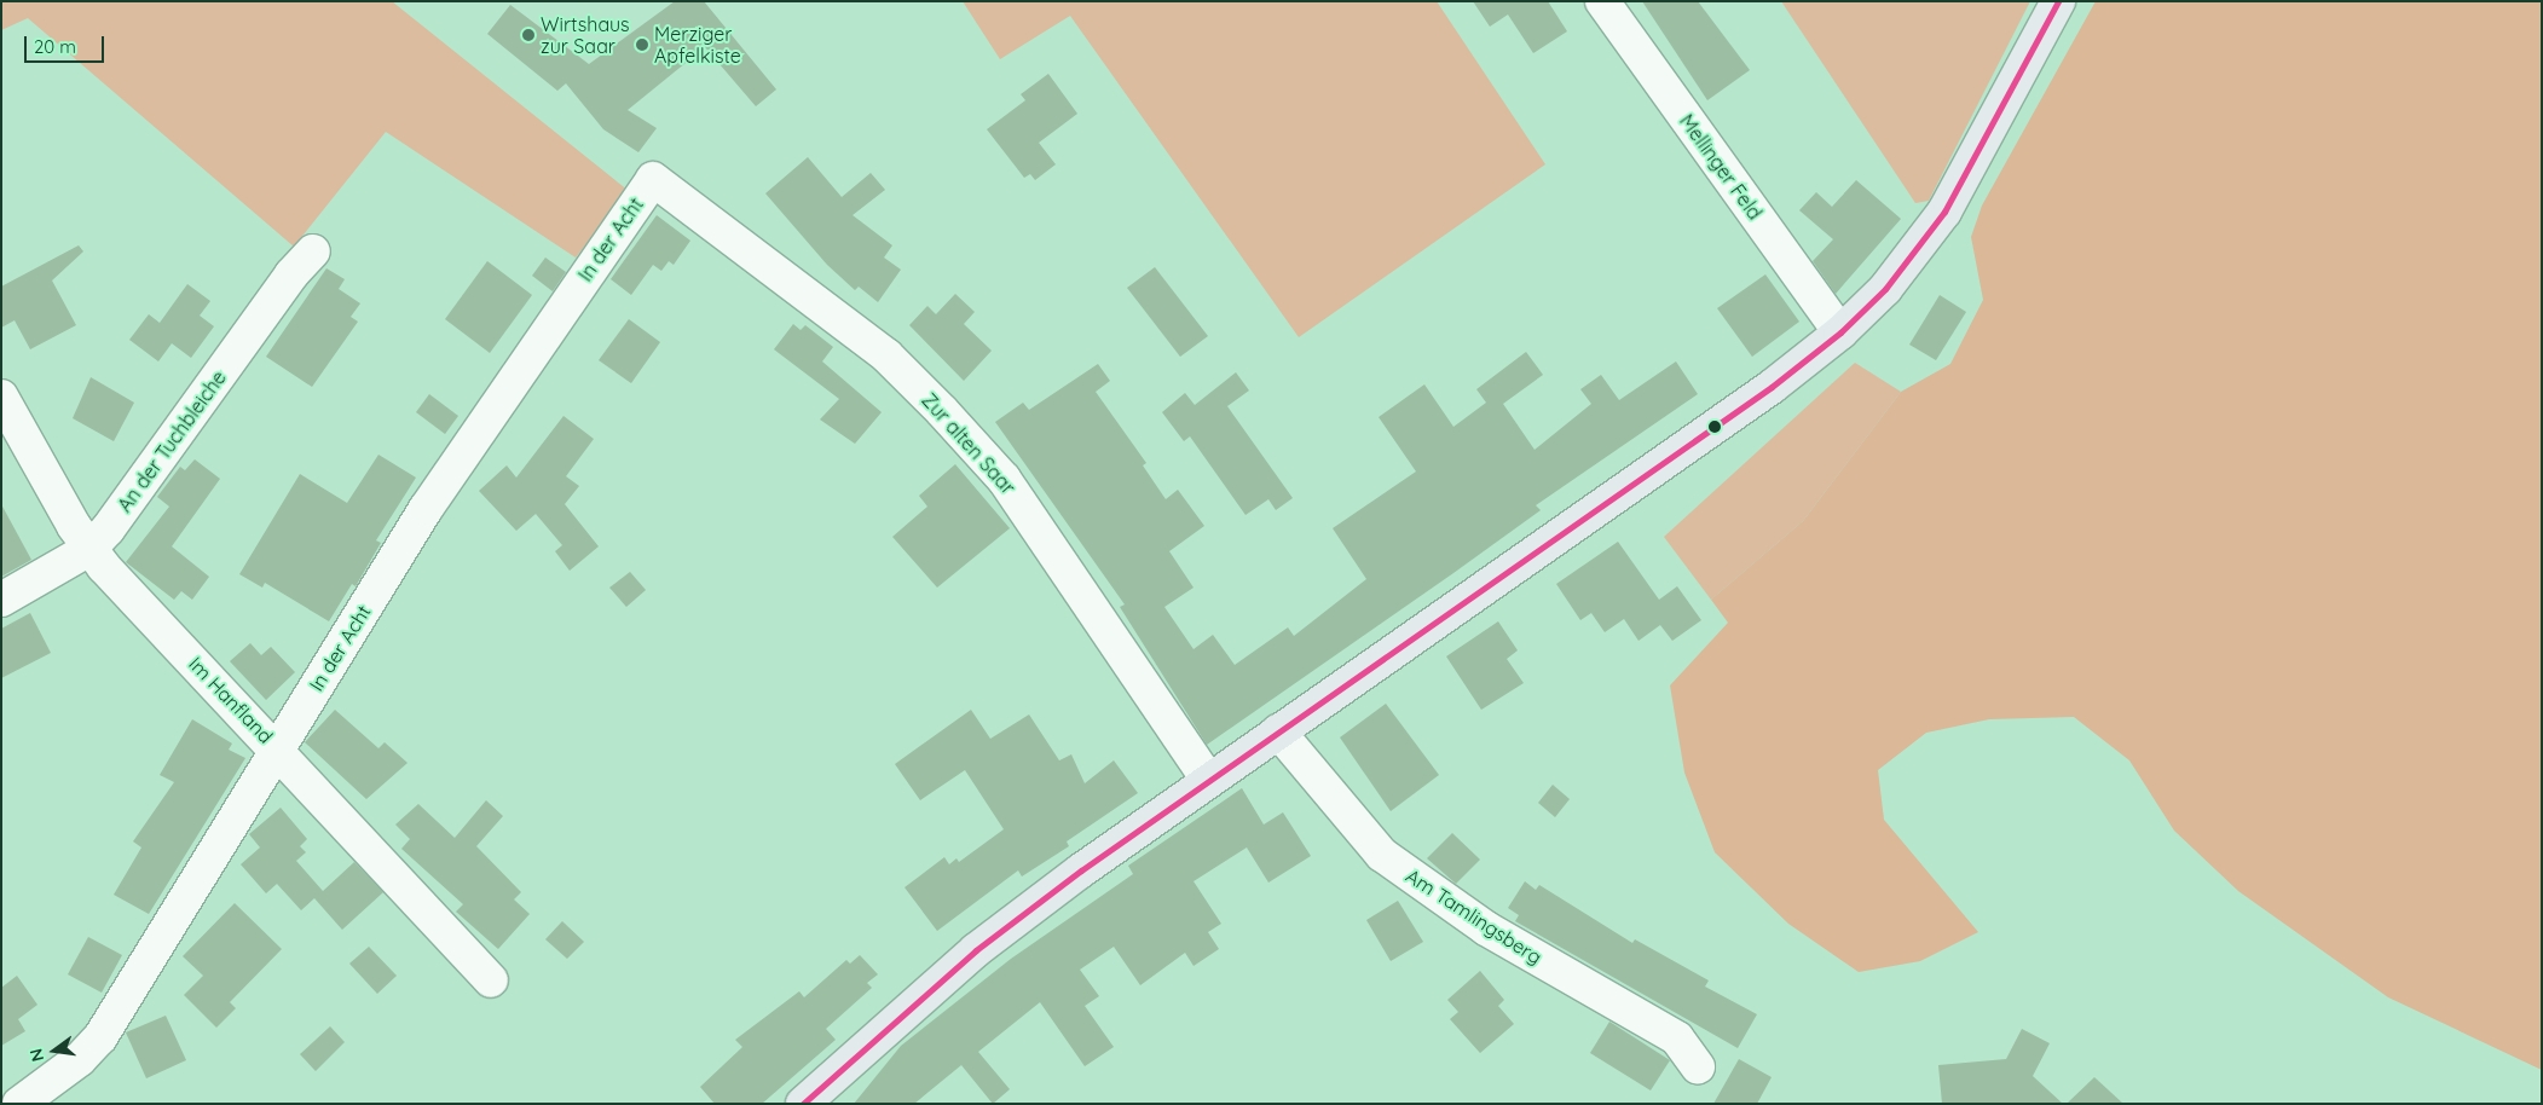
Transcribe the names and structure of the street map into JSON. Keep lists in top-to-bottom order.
{
  "streets": {
    "street": [
      "Mellinger Feld",
      "In der Acht",
      "An der Tuchbleiche",
      "Zur alten Saar",
      "Im Hanfland",
      "Am Tamlingsberg"
    ]
  },
  "crossings": [
    ["In der Acht", "Zur alten Saar"],
    ["In der Acht", "Im Hanfland"],
    ["An der Tuchbleiche", "Im Hanfland"]
  ],
  "places": ["Wirtshaus zur Saar", "Merziger Apfelkiste"],
  "scale_bar": "20 m",
  "north": "left"
}
